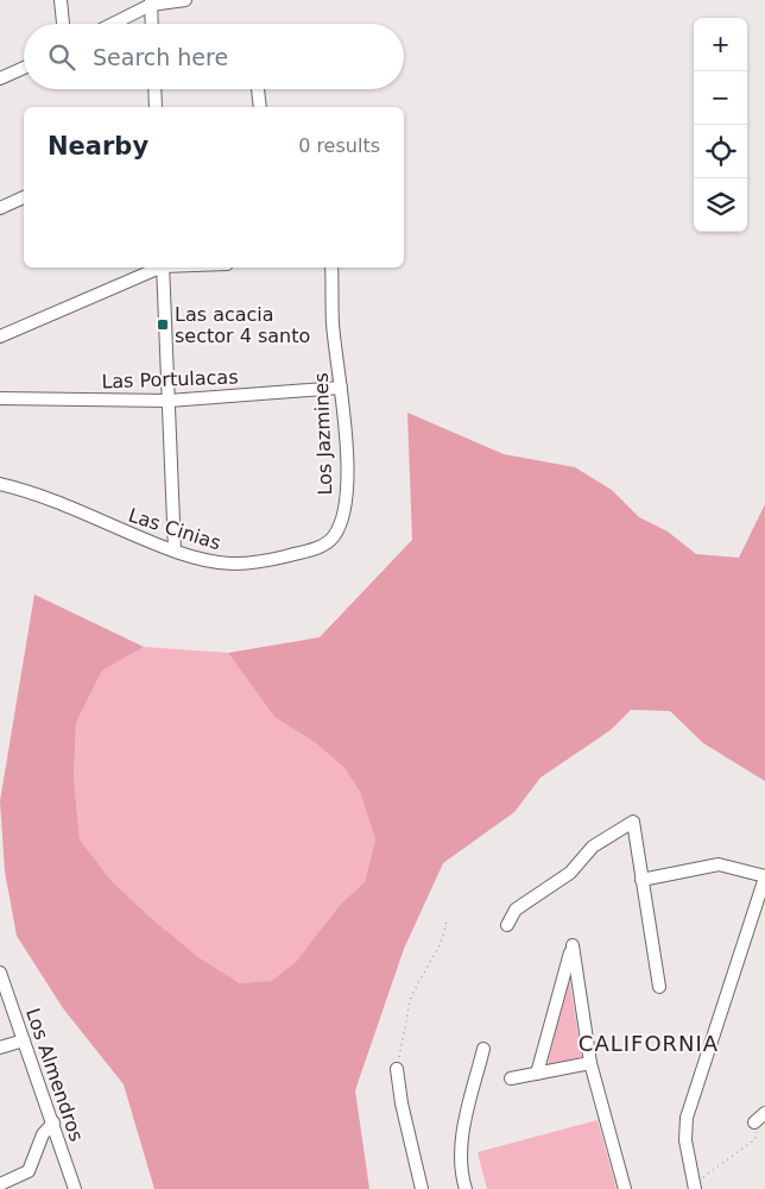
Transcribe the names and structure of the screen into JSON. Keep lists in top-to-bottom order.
{
  "streets": {
    "street": [
      "Las Portulacas",
      "Los Jazmines",
      "Las Cinias",
      "Los Almendros"
    ]
  },
  "crossings": [
    ["Las Portulacas", "Los Jazmines"],
    ["Los Jazmines", "Las Cinias"]
  ],
  "districts": ["CALIFORNIA"],
  "places": {
    "transit": ["Las acacia sector 4 santo"]
  },
  "page": {
    "map_buttons": ["+", "−"],
    "search": "Search here",
    "heading": ["Nearby", "0 results"]
  }
}
